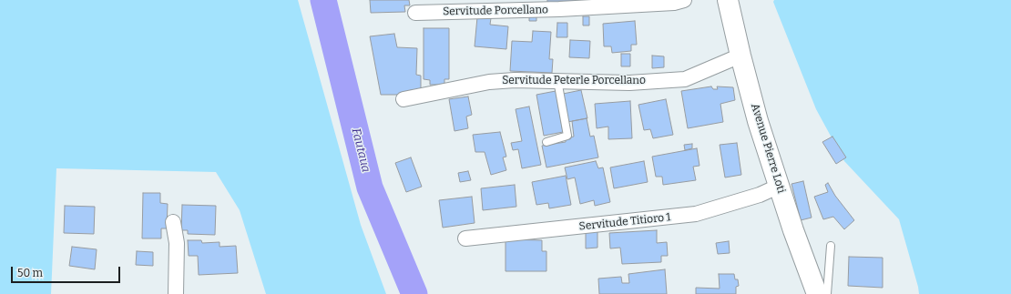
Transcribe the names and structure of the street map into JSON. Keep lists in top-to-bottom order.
{
  "streets": {
    "main road": ["Avenue Pierre Loti"],
    "street": ["Servitude Porcellano", "Servitude Peterle Porcellano", "Servitude Titioro 1"]
  },
  "crossings": [
    ["Servitude Peterle Porcellano", "Avenue Pierre Loti"],
    ["Avenue Pierre Loti", "Servitude Titioro 1"]
  ],
  "water": ["Fautaua"],
  "scale_bar": "50 m"
}
